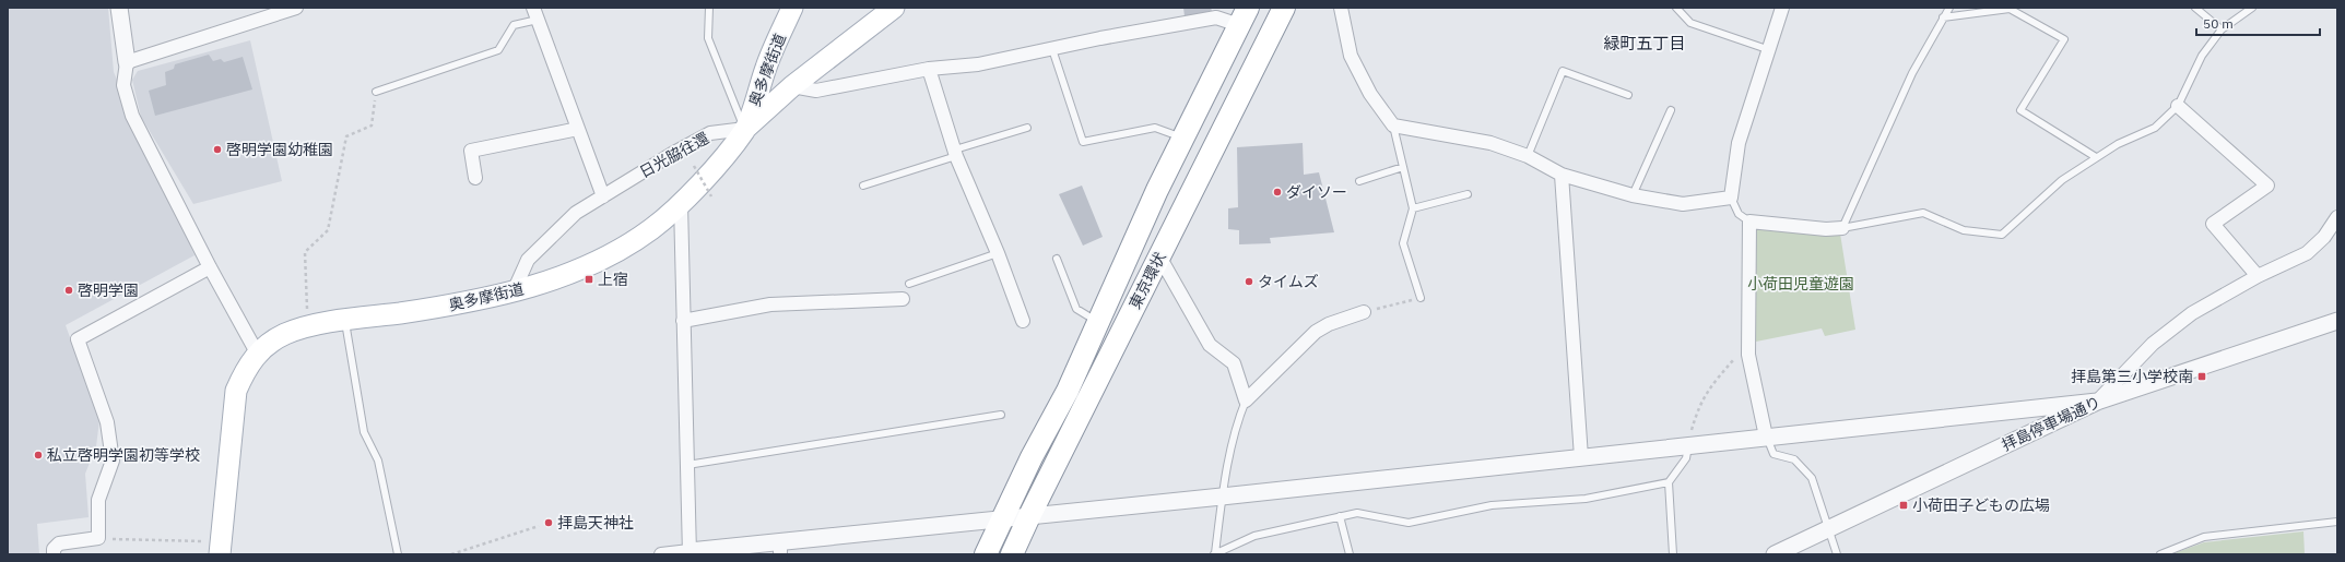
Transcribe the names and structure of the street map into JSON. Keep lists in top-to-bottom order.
{
  "streets": {
    "highway": ["東京環状"],
    "main road": ["奥多摩街道"],
    "street": ["日光脇往還", "拝島停車場通り"]
  },
  "crossings": [
    ["奥多摩街道", "日光脇往還"]
  ],
  "districts": ["緑町五丁目"],
  "parks": ["小荷田児童遊園"],
  "places": {
    "other": [
      "啓明学園幼稚園",
      "ダイソー",
      "タイムズ",
      "啓明学園",
      "私立啓明学園初等学校",
      "拝島天神社"
    ],
    "transit": ["上宿", "拝島第三小学校南", "小荷田子どもの広場"]
  },
  "scale_bar": "50 m"
}
